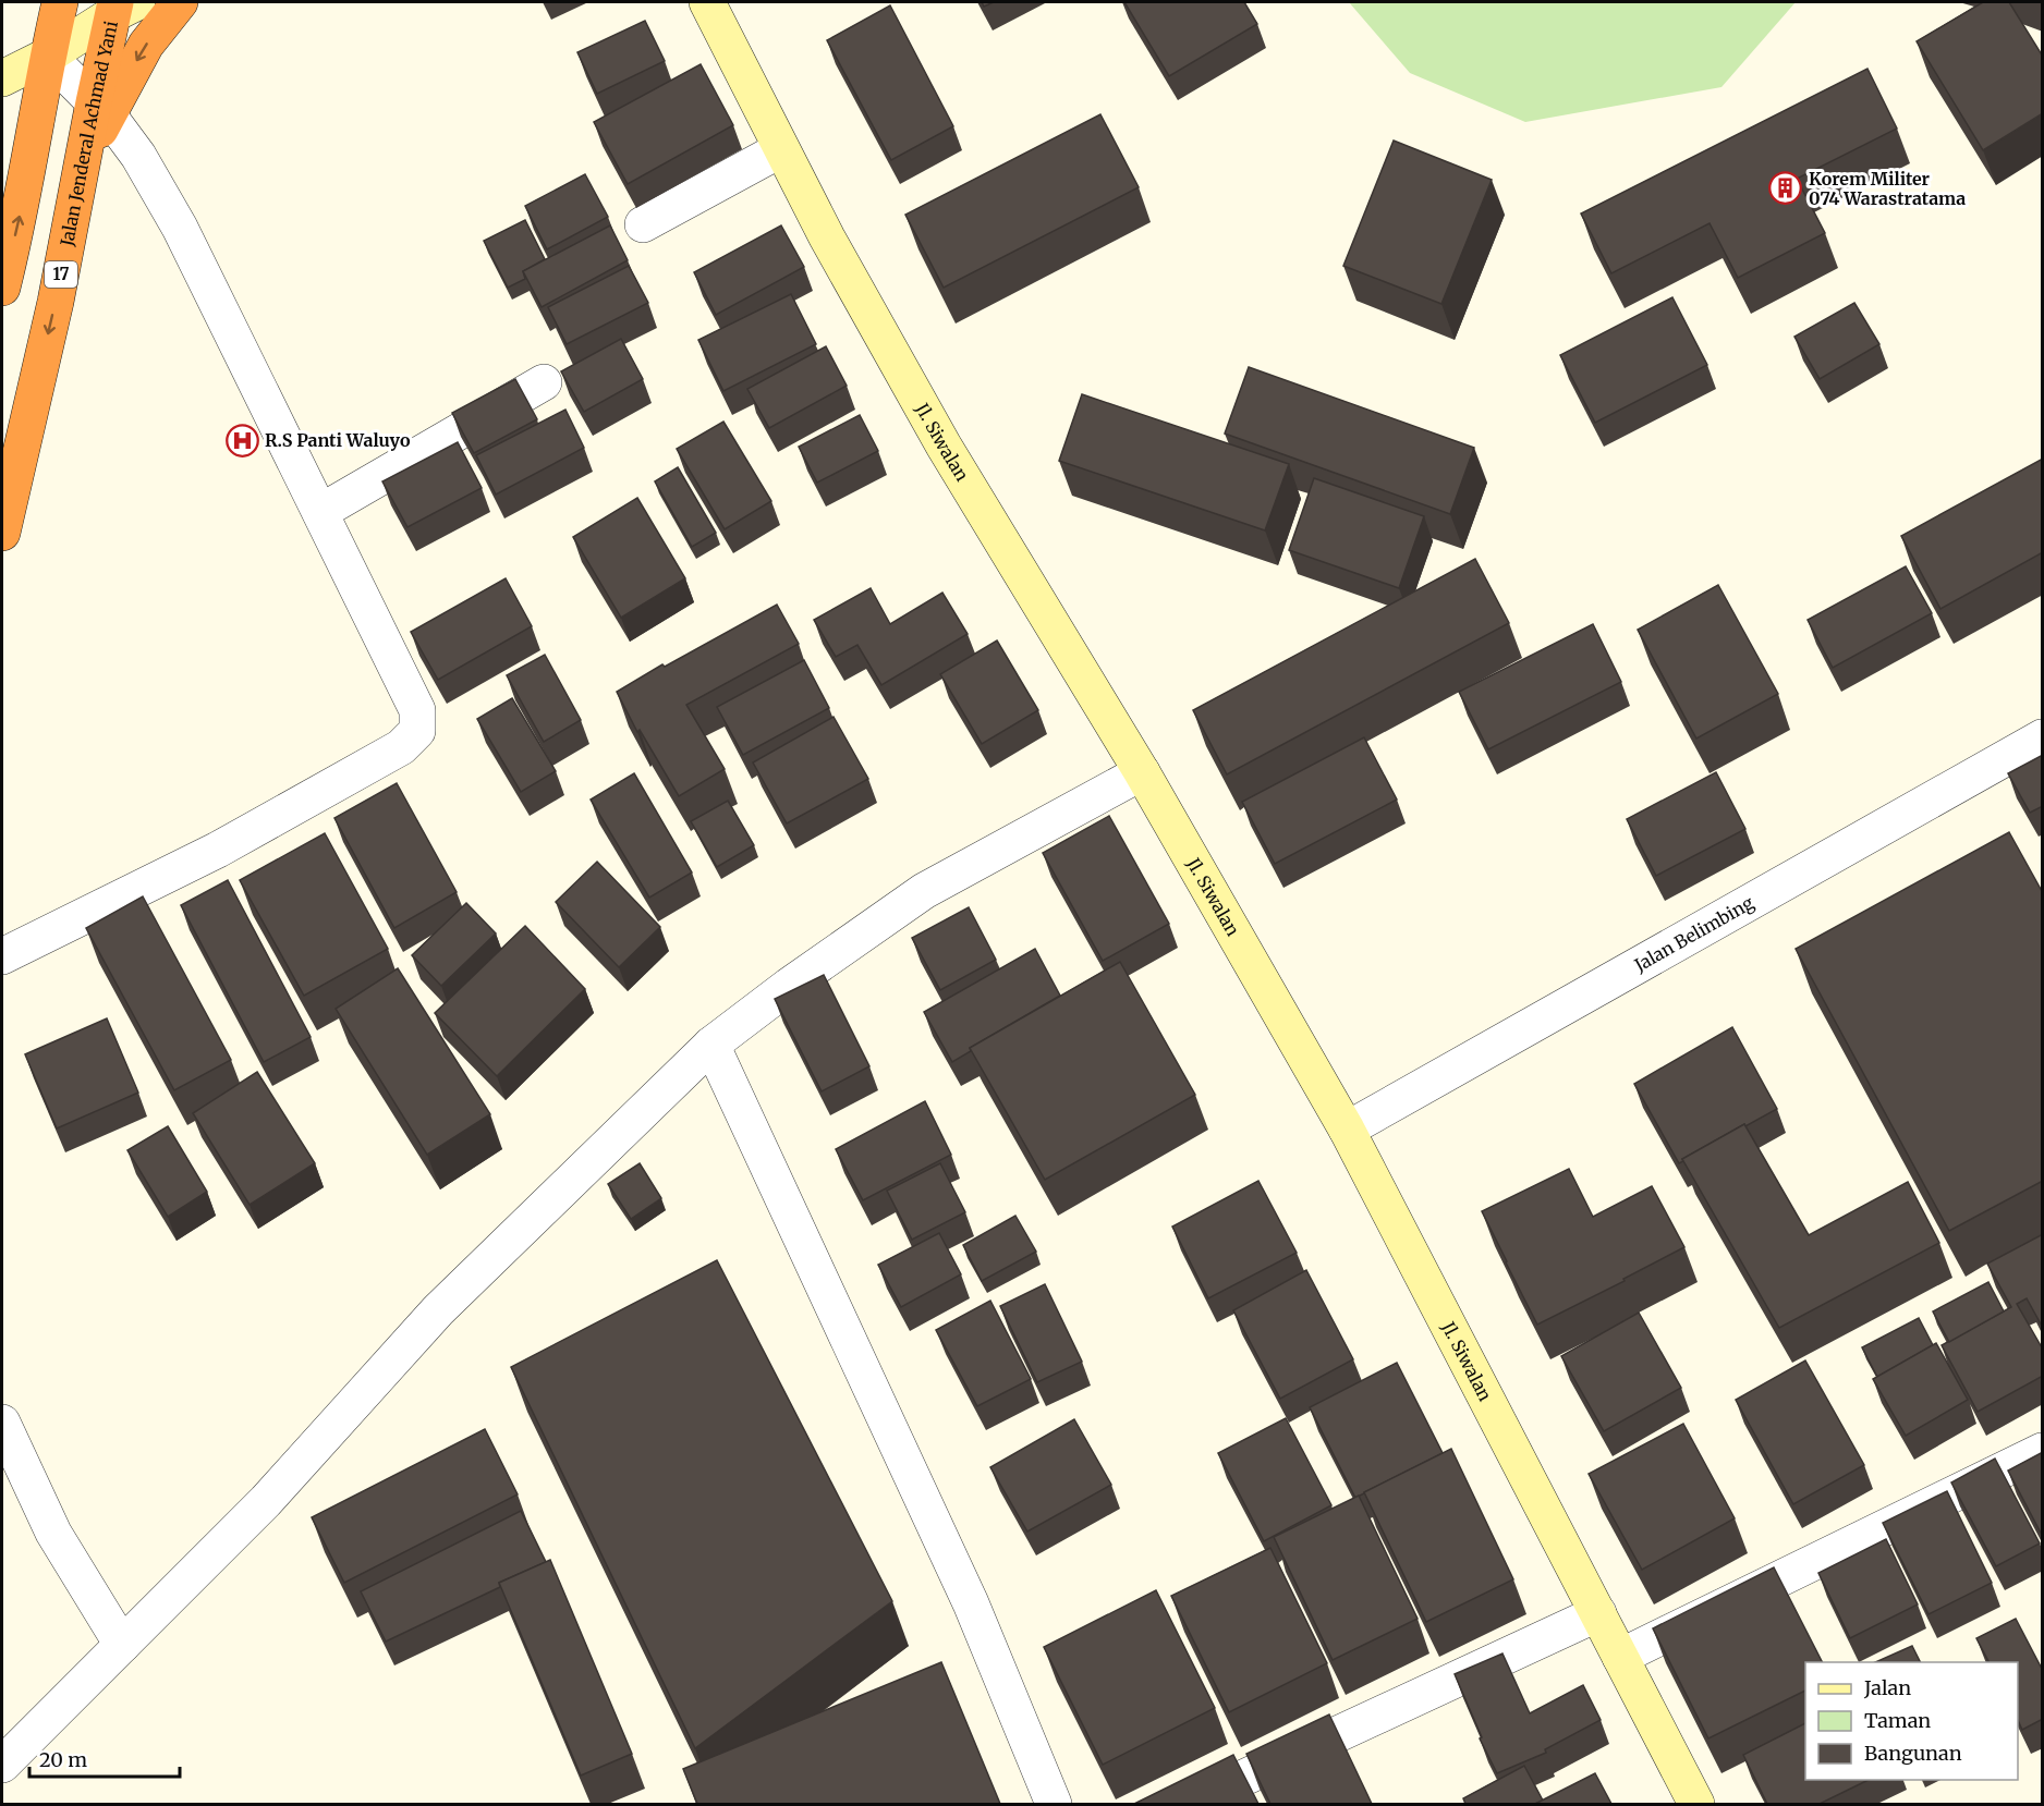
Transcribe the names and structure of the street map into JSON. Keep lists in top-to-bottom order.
{
  "streets": {
    "highway": ["Jalan Jenderal Achmad Yani", "17"],
    "street": ["Jl. Siwalan", "Jalan Belimbing"]
  },
  "crossings": [
    ["Jl. Siwalan", "Jalan Belimbing"]
  ],
  "places": {
    "building": ["Korem Militer 074 Warastratama"],
    "hospital": ["R.S Panti Waluyo"]
  },
  "legend": ["Jalan", "Taman", "Bangunan"],
  "scale_bar": "20 m"
}
